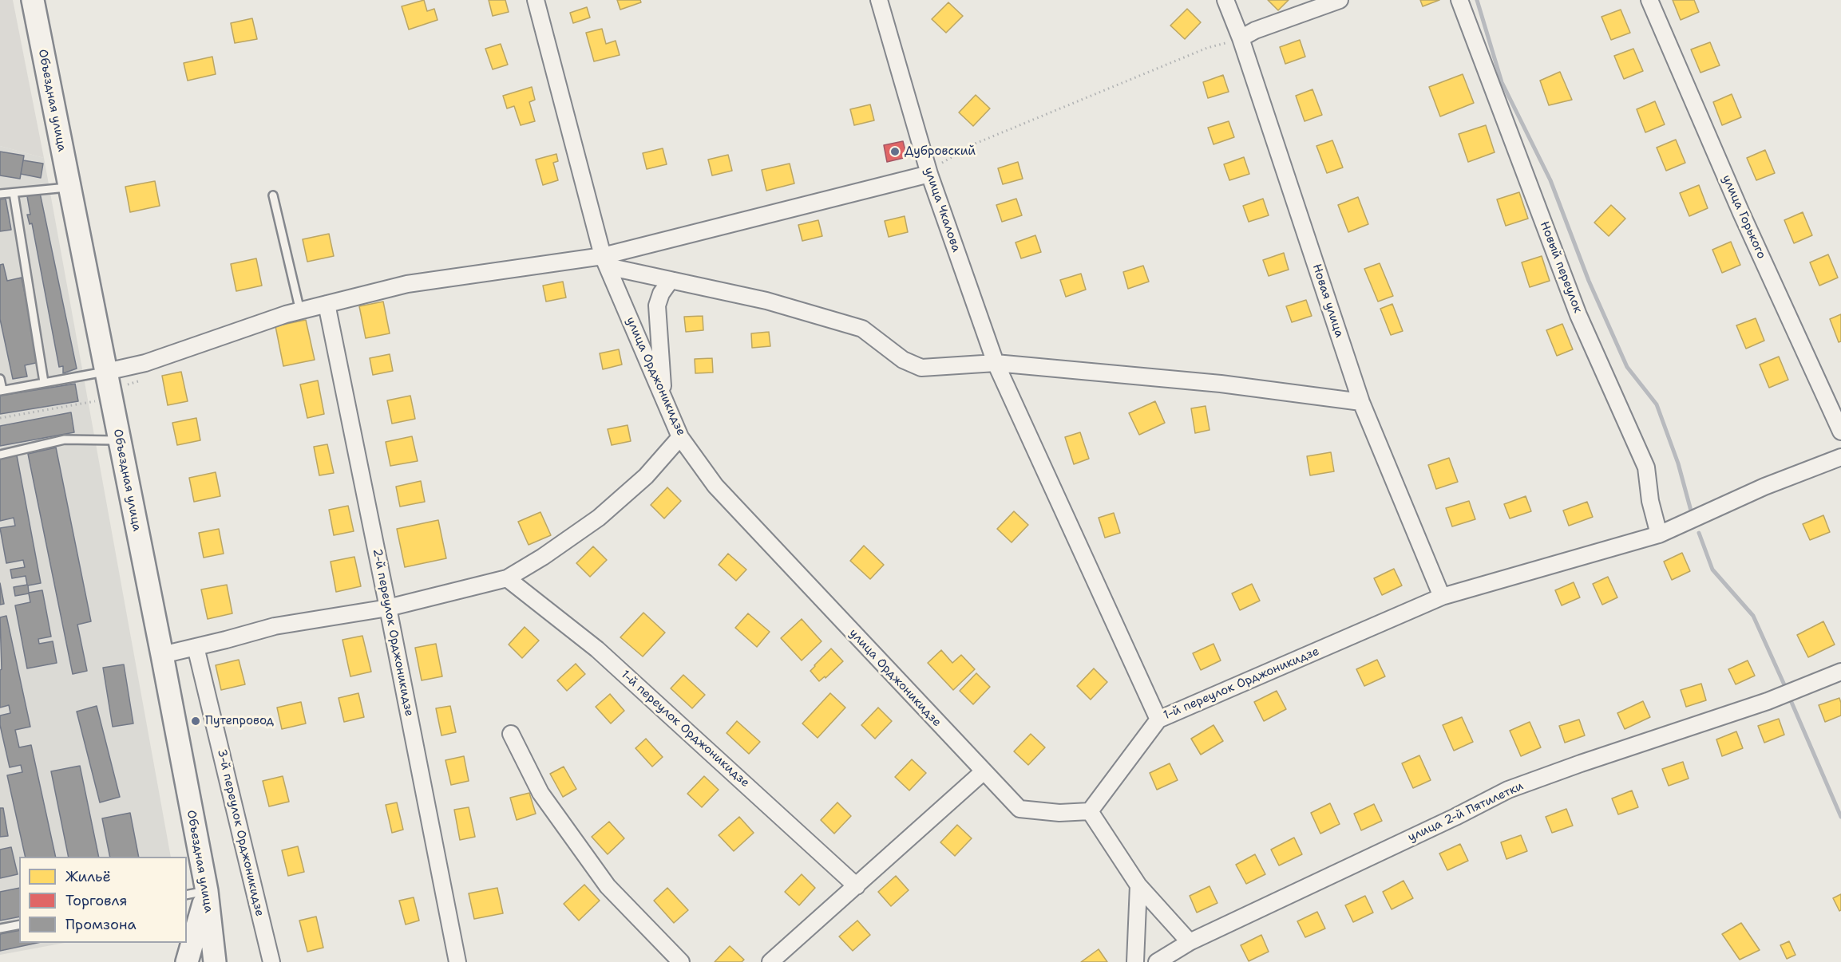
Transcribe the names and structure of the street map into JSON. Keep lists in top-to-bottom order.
{
  "streets": {
    "street": [
      "Объездная улица",
      "улица Чкалова",
      "улица Горького",
      "Новый переулок",
      "Новая улица",
      "улица Орджоникидзе",
      "2-й переулок Орджоникидзе",
      "1-й переулок Орджоникидзе",
      "улица 2-й Пятилетки",
      "3-й переулок Орджоникидзе"
    ]
  },
  "crossings": [
    ["улица Чкалова", "1-й переулок Орджоникидзе"],
    ["Новый переулок", "1-й переулок Орджоникидзе"],
    ["Новая улица", "1-й переулок Орджоникидзе"],
    ["улица Орджоникидзе", "1-й переулок Орджоникидзе"]
  ],
  "places": ["Дубровский", "Путепровод"],
  "legend": ["Жильё", "Торговля", "Промзона"]
}
